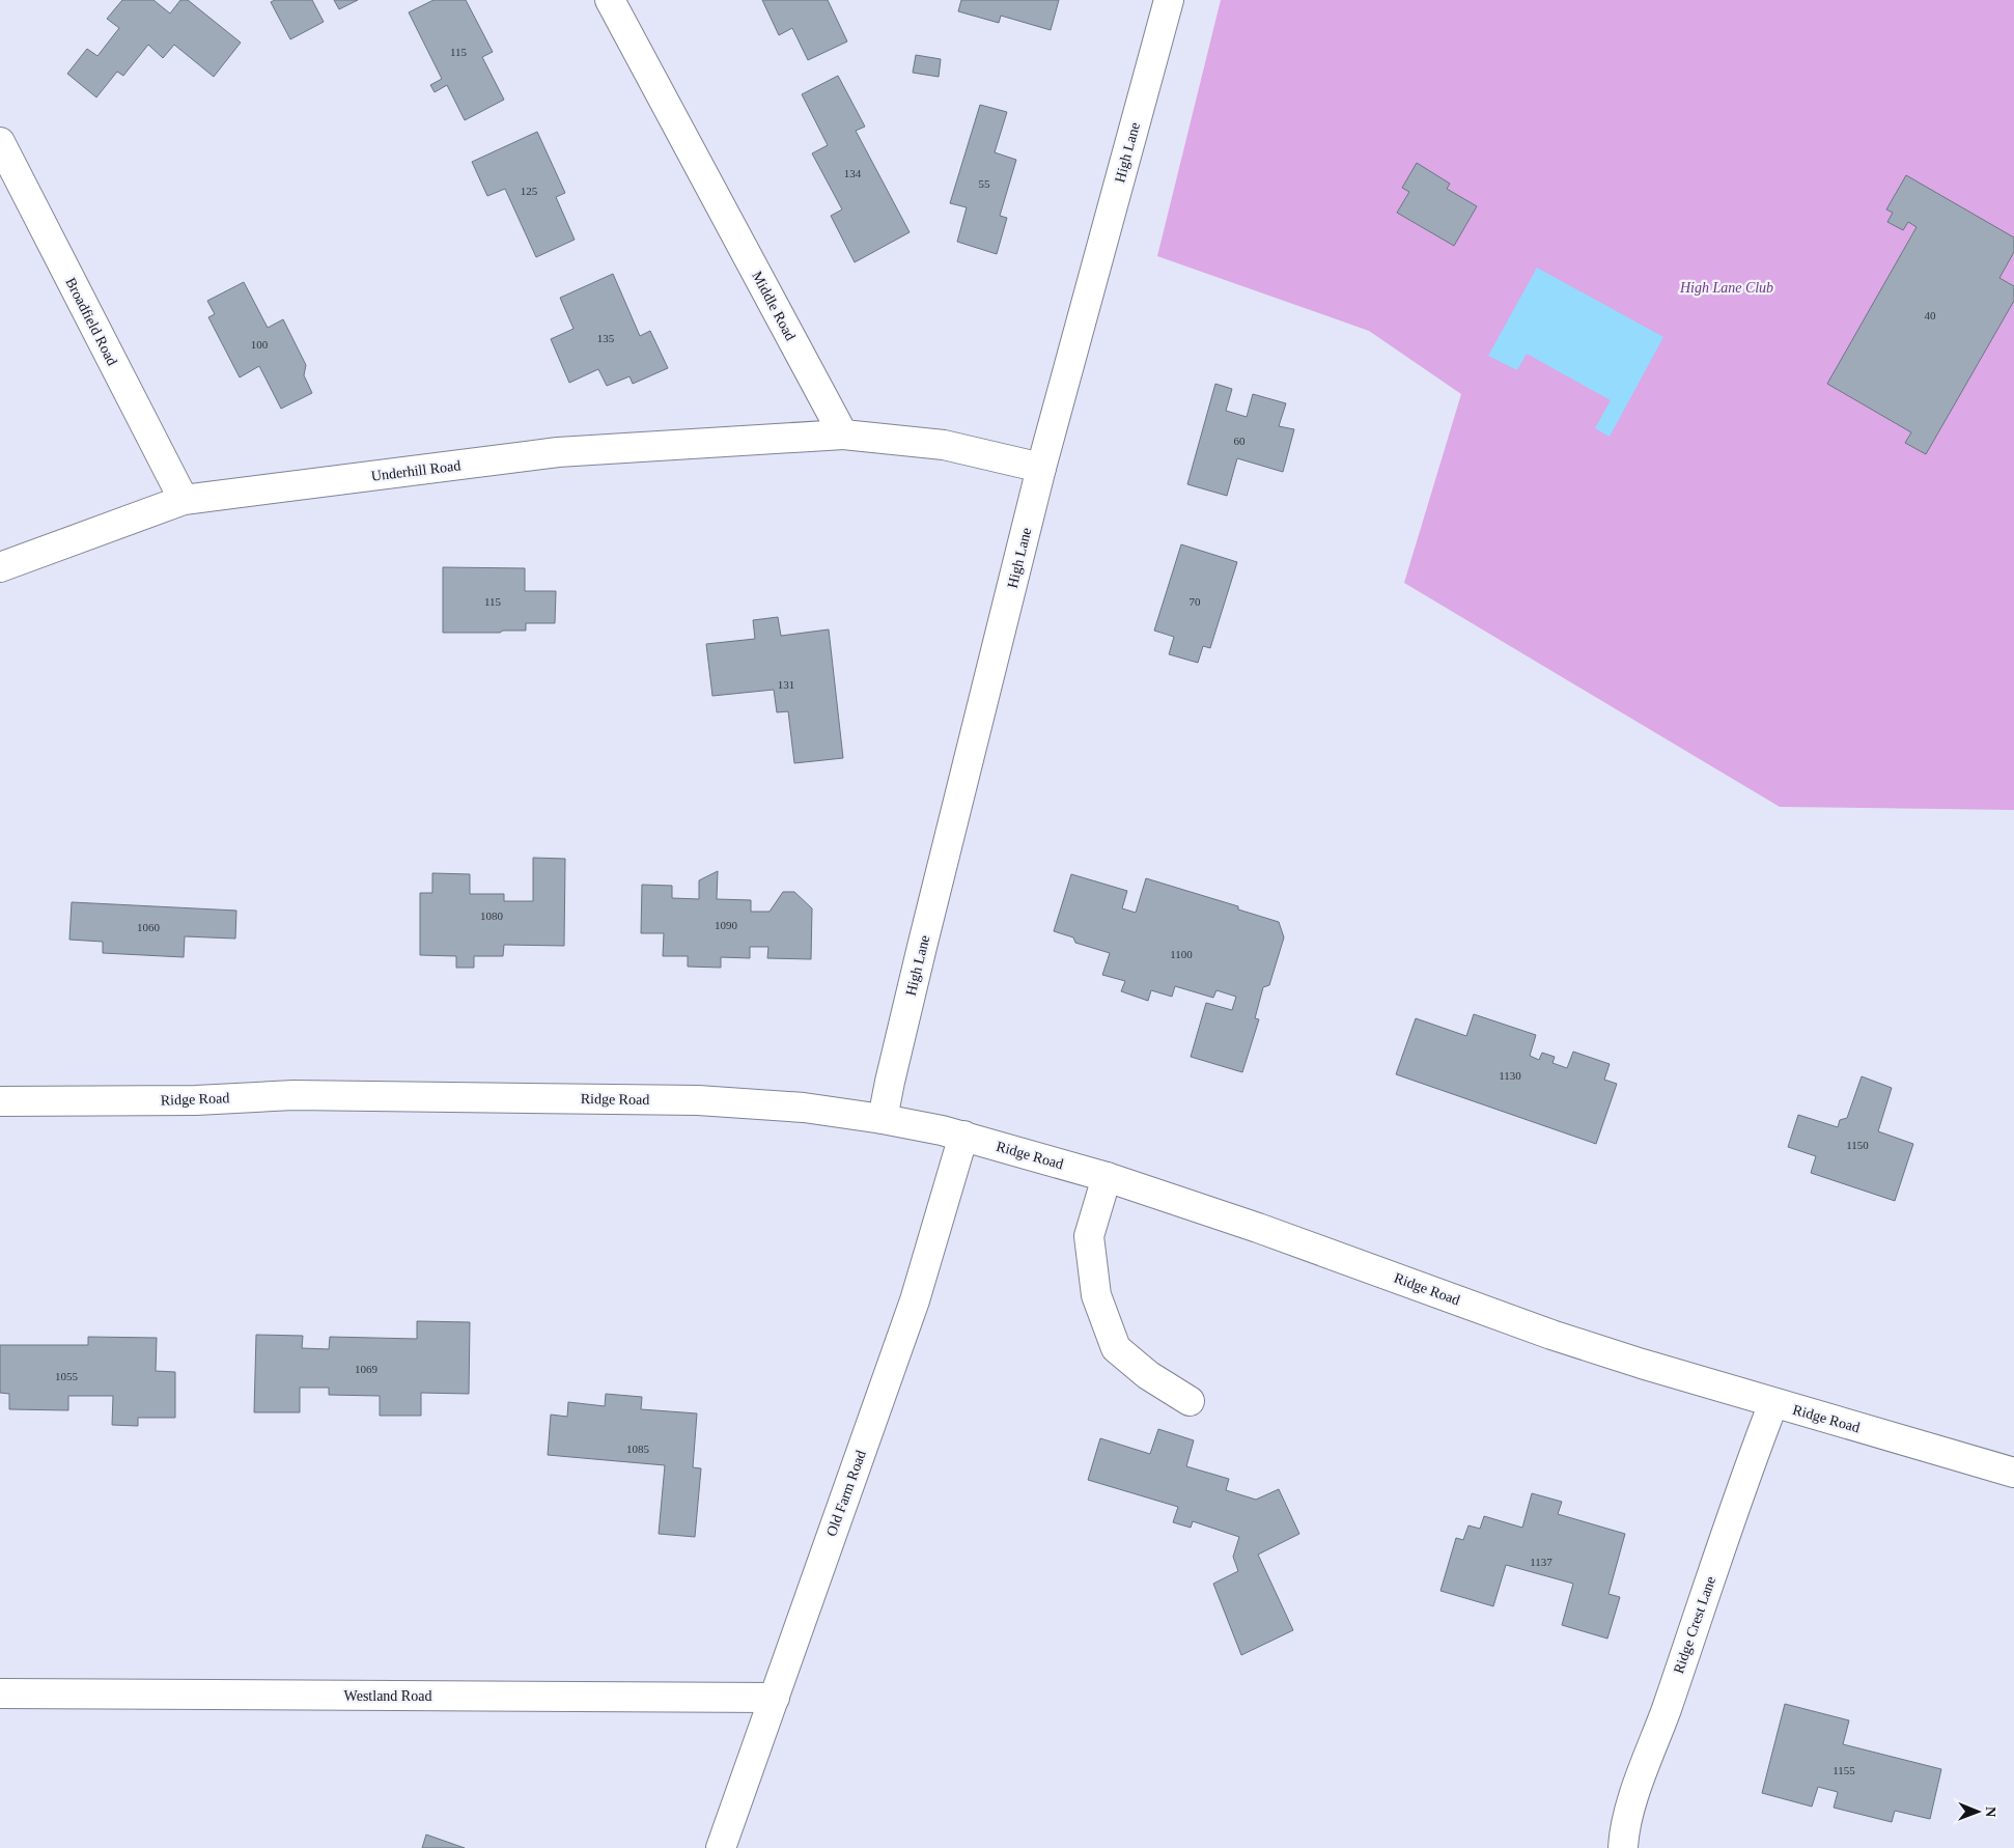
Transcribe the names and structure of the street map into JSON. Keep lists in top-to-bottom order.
{
  "streets": {
    "street": [
      "High Lane",
      "Middle Road",
      "Broadfield Road",
      "Underhill Road",
      "Ridge Road",
      "Old Farm Road",
      "Ridge Crest Lane",
      "Westland Road"
    ]
  },
  "crossings": [
    ["High Lane", "Ridge Road"],
    ["Middle Road", "Underhill Road"],
    ["Broadfield Road", "Underhill Road"],
    ["Ridge Road", "Old Farm Road"],
    ["Ridge Road", "Ridge Crest Lane"],
    ["Old Farm Road", "Westland Road"]
  ],
  "parks": ["High Lane Club"],
  "house_numbers": [
    "115",
    "134",
    "55",
    "125",
    "40",
    "135",
    "100",
    "60",
    "115",
    "70",
    "131",
    "1080",
    "1090",
    "1060",
    "1100",
    "1130",
    "1150",
    "1069",
    "1055",
    "1085",
    "1137",
    "1155"
  ],
  "north": "right"
}
